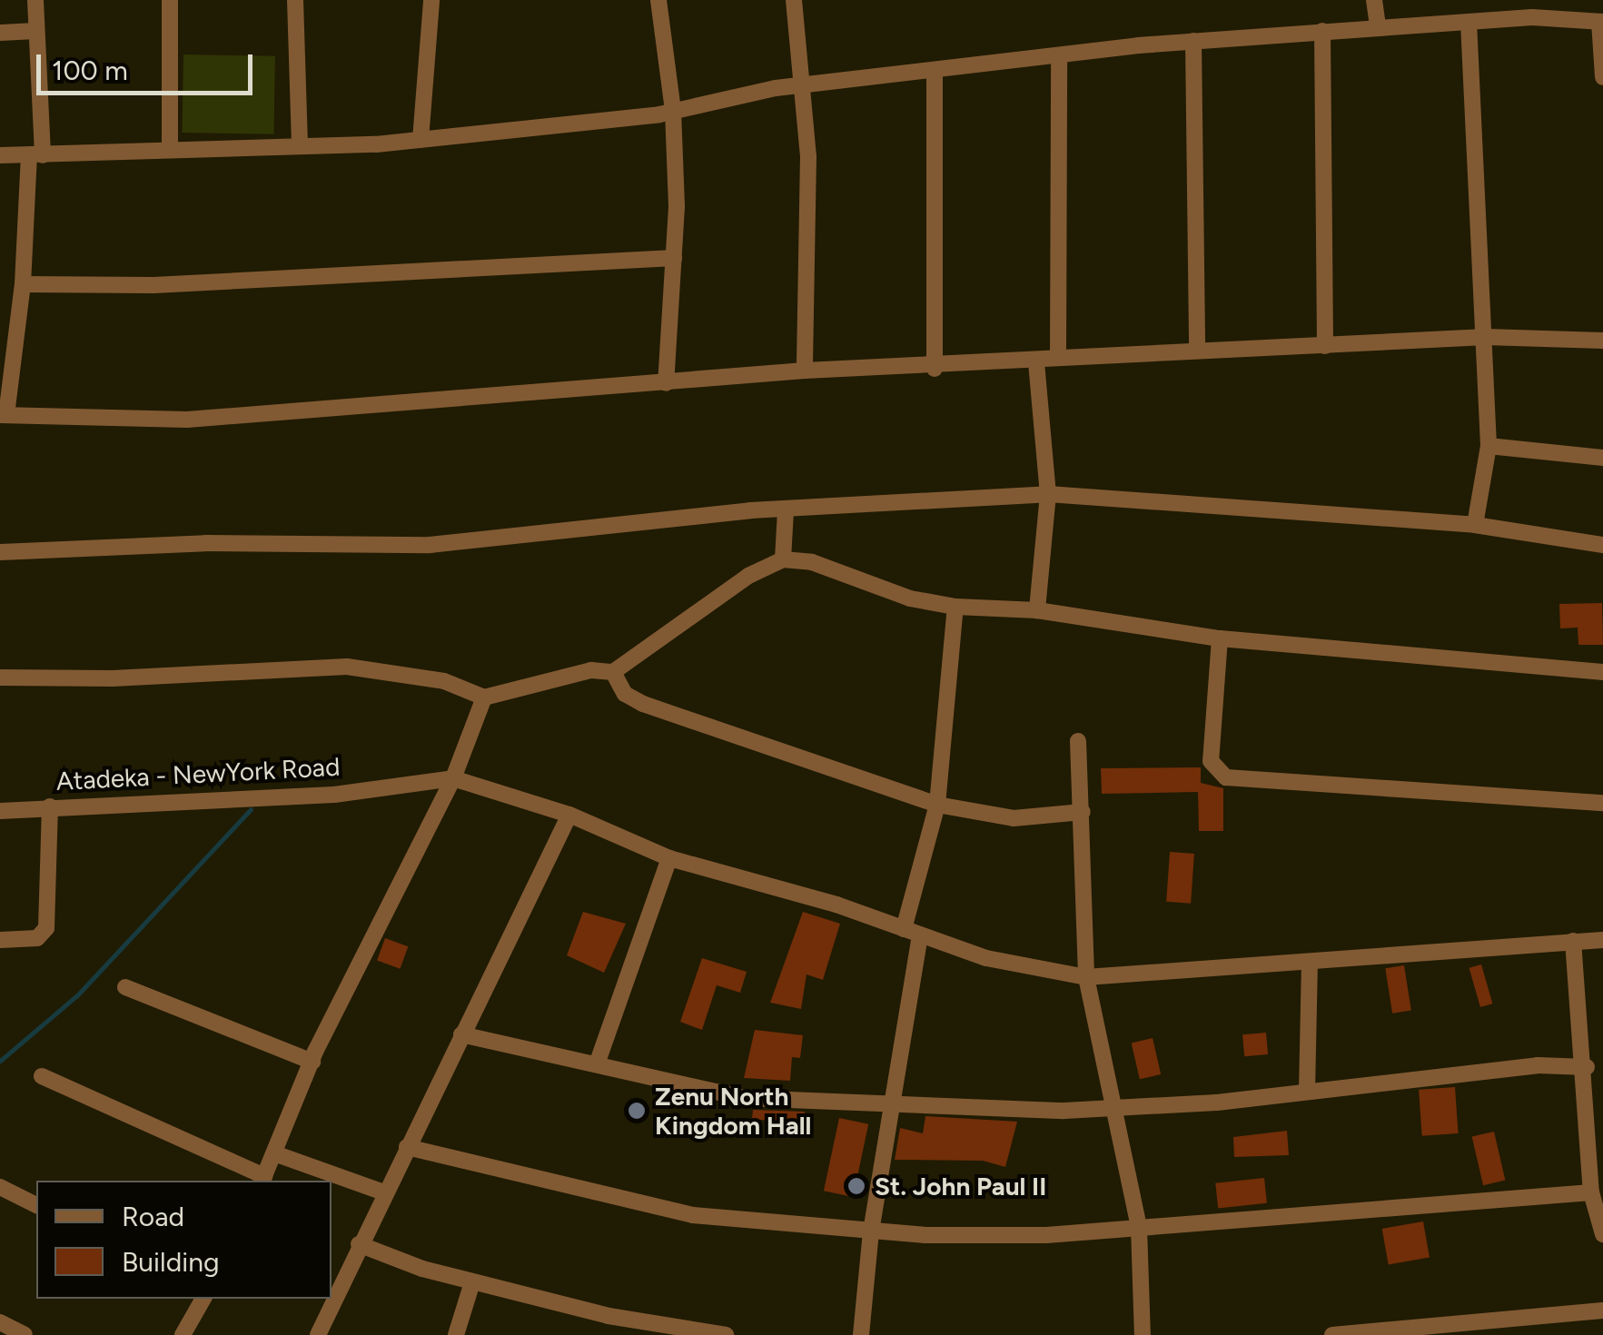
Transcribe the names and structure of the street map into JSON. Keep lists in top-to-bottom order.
{
  "streets": {
    "street": ["Atadeka - NewYork Road"]
  },
  "places": ["Zenu North Kingdom Hall", "St. John Paul II"],
  "legend": ["Road", "Building"],
  "scale_bar": "100 m"
}
